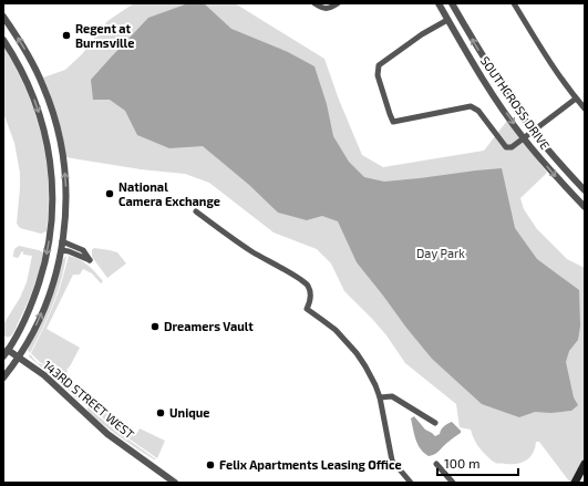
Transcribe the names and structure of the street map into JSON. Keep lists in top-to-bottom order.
{
  "streets": {
    "street": ["SOUTHCROSS DRIVE", "143RD STREET WEST"]
  },
  "parks": ["Day Park"],
  "places": [
    "Regent at Burnsville",
    "National Camera Exchange",
    "Dreamers Vault",
    "Unique",
    "Felix Apartments Leasing Office"
  ],
  "scale_bar": "100 m"
}
